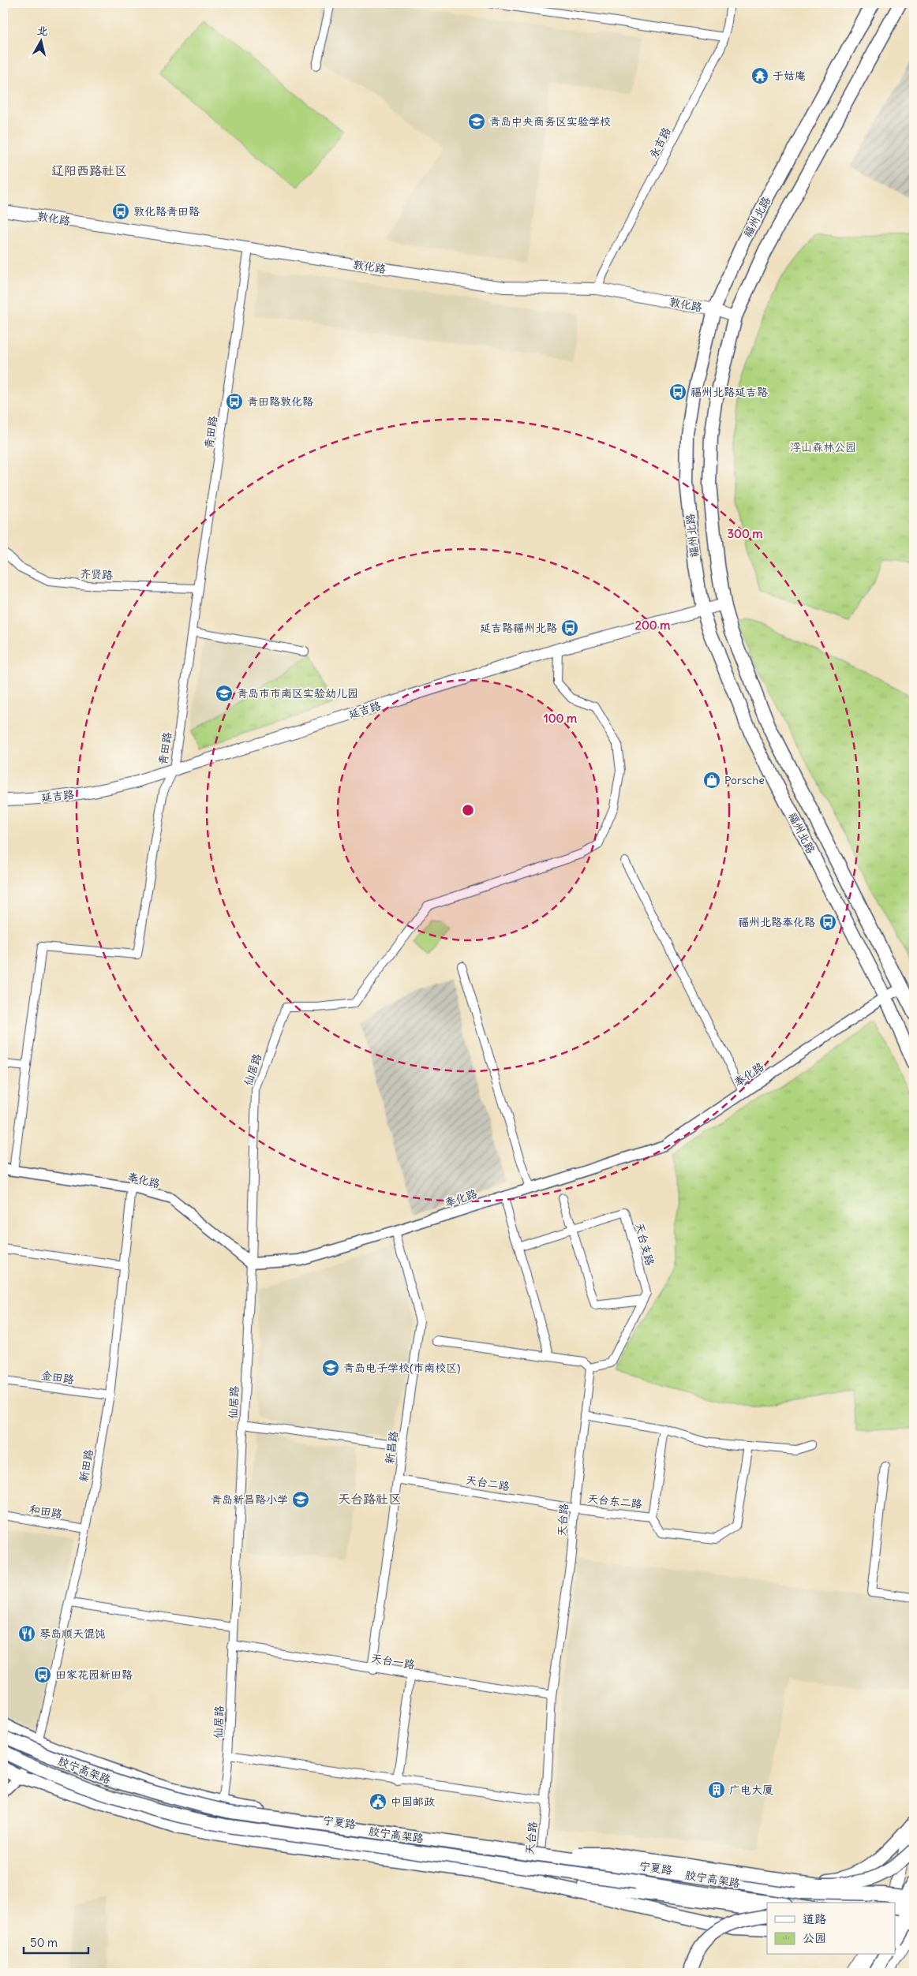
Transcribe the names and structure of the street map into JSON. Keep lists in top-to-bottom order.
{
  "streets": {
    "main road": [
      "福州北路",
      "敦化路",
      "延吉路",
      "胶宁高架路",
      "宁夏路"
    ],
    "street": [
      "永吉路",
      "青田路",
      "齐贤路",
      "仙居路",
      "奉化路",
      "天台支路",
      "金田路",
      "新昌路",
      "新田路",
      "天台二路",
      "天台东二路",
      "和田路",
      "天台路",
      "天台一路"
    ]
  },
  "crossings": [
    ["永吉路", "敦化路"],
    ["福州北路", "敦化路"],
    ["福州北路", "延吉路"],
    ["福州北路", "奉化路"],
    ["敦化路", "青田路"],
    ["青田路", "齐贤路"],
    ["青田路", "延吉路"],
    ["青田路", "奉化路"],
    ["延吉路", "仙居路"],
    ["仙居路", "奉化路"],
    ["仙居路", "天台一路"],
    ["仙居路", "宁夏路"],
    ["奉化路", "新昌路"],
    ["奉化路", "新田路"],
    ["天台支路", "天台路"],
    ["金田路", "新田路"],
    ["新昌路", "天台二路"],
    ["新昌路", "天台一路"],
    ["新田路", "和田路"],
    ["新田路", "宁夏路"],
    ["天台二路", "天台东二路"],
    ["天台二路", "天台路"],
    ["天台东二路", "天台路"],
    ["天台路", "天台一路"],
    ["天台路", "宁夏路"]
  ],
  "districts": ["辽阳西路社区", "天台路社区"],
  "parks": ["浮山森林公园"],
  "places": {
    "temple": ["于姑庵"],
    "school or university": [
      "青岛中央商务区实验学校",
      "青岛市市南区实验幼儿园",
      "青岛电子学校(市南校区)",
      "青岛新昌路小学"
    ],
    "bus stop": [
      "敦化路青田路",
      "福州北路延吉路",
      "青田路敦化路",
      "延吉路福州北路",
      "福州北路奉化路",
      "田家花园新田路"
    ],
    "shop": ["Porsche"],
    "restaurant": ["琴岛顺天馄饨"],
    "building": ["广电大厦"],
    "public building": ["中国邮政"]
  },
  "legend": ["道路", "公园"],
  "scale_bar": "50 m",
  "north": "top",
  "rings": ["300 m", "200 m", "100 m"]
}
